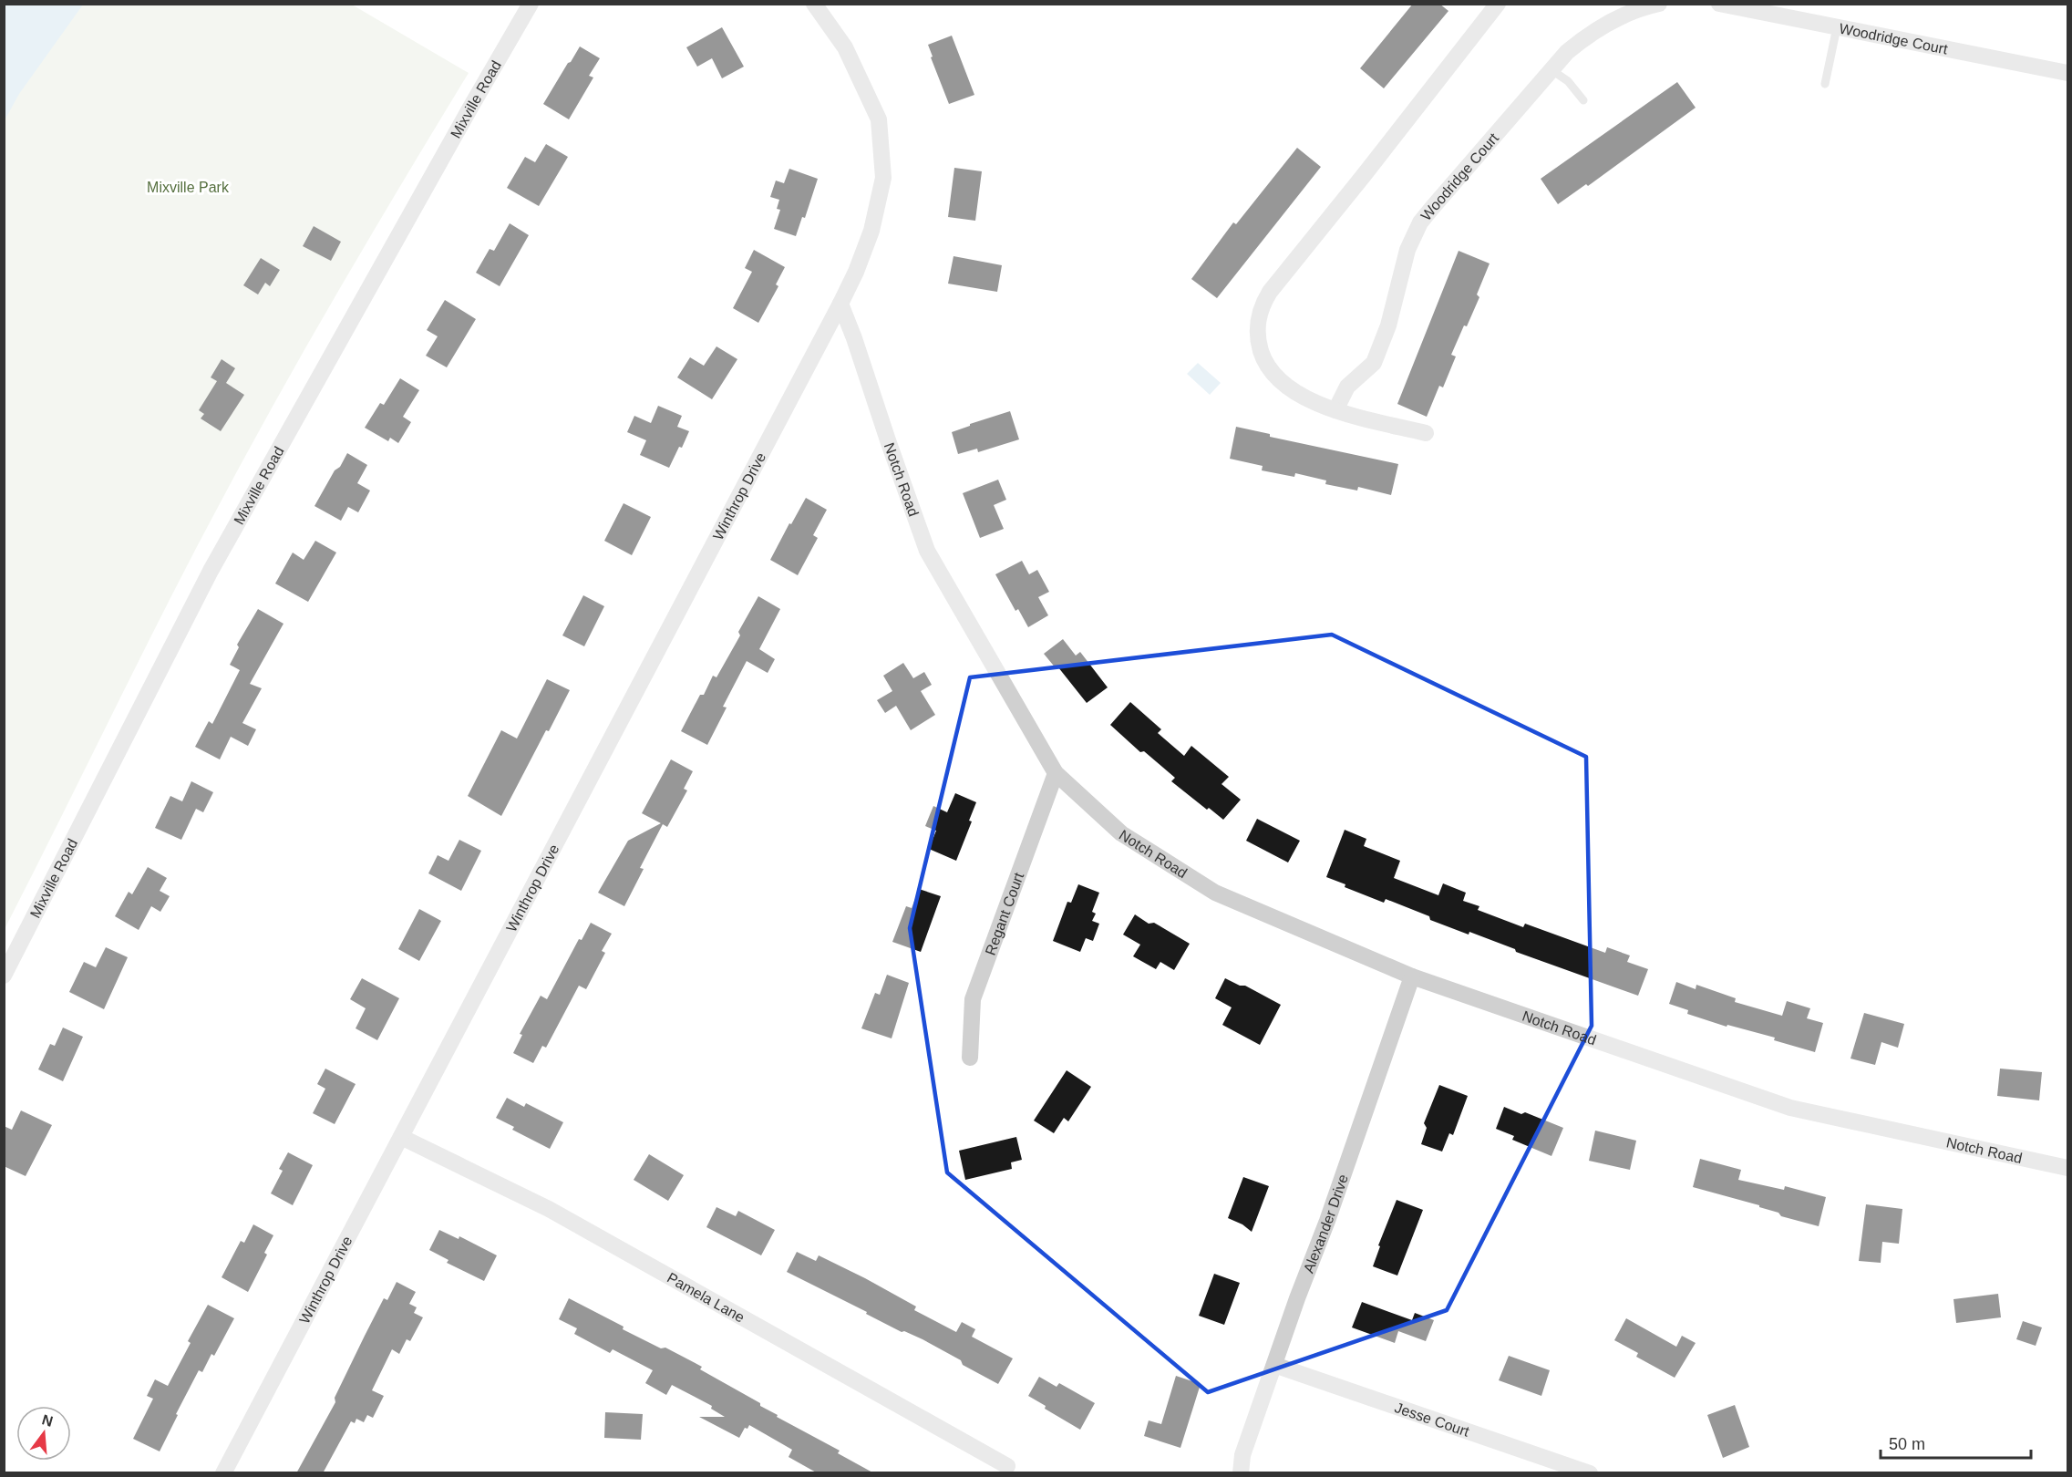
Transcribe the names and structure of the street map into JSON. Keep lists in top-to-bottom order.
{
  "streets": {
    "street": [
      "Woodridge Court",
      "Mixville Road",
      "Notch Road",
      "Winthrop Drive",
      "Regant Court",
      "Alexander Drive",
      "Pamela Lane",
      "Jesse Court"
    ]
  },
  "crossings": [
    ["Notch Road", "Winthrop Drive"],
    ["Notch Road", "Regant Court"],
    ["Notch Road", "Alexander Drive"],
    ["Winthrop Drive", "Pamela Lane"],
    ["Alexander Drive", "Jesse Court"]
  ],
  "parks": ["Mixville Park"],
  "scale_bar": "50 m",
  "north": "top"
}
